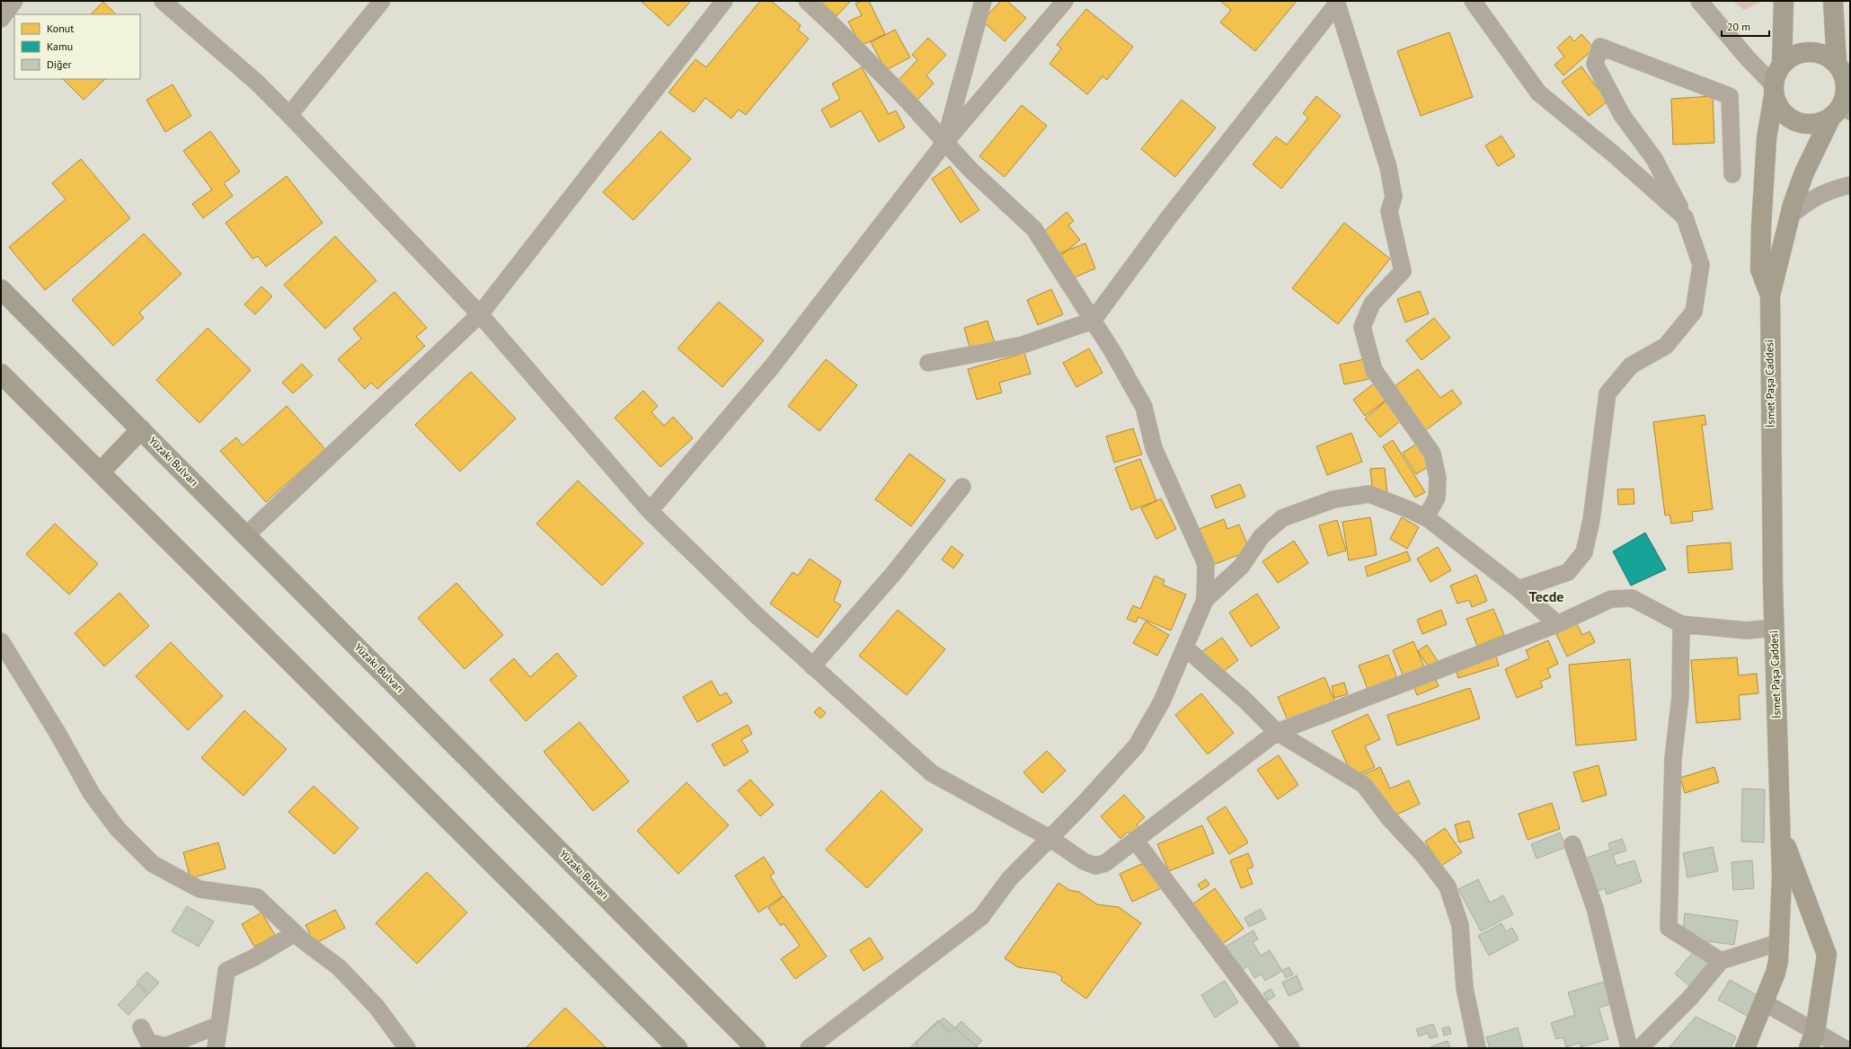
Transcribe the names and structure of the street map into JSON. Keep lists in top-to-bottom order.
{
  "streets": {
    "main road": ["İsmet Paşa Caddesi", "Yüzakı Bulvarı"]
  },
  "districts": ["Tecde"],
  "legend": ["Konut", "Kamu", "Diğer"],
  "scale_bar": "20 m"
}
